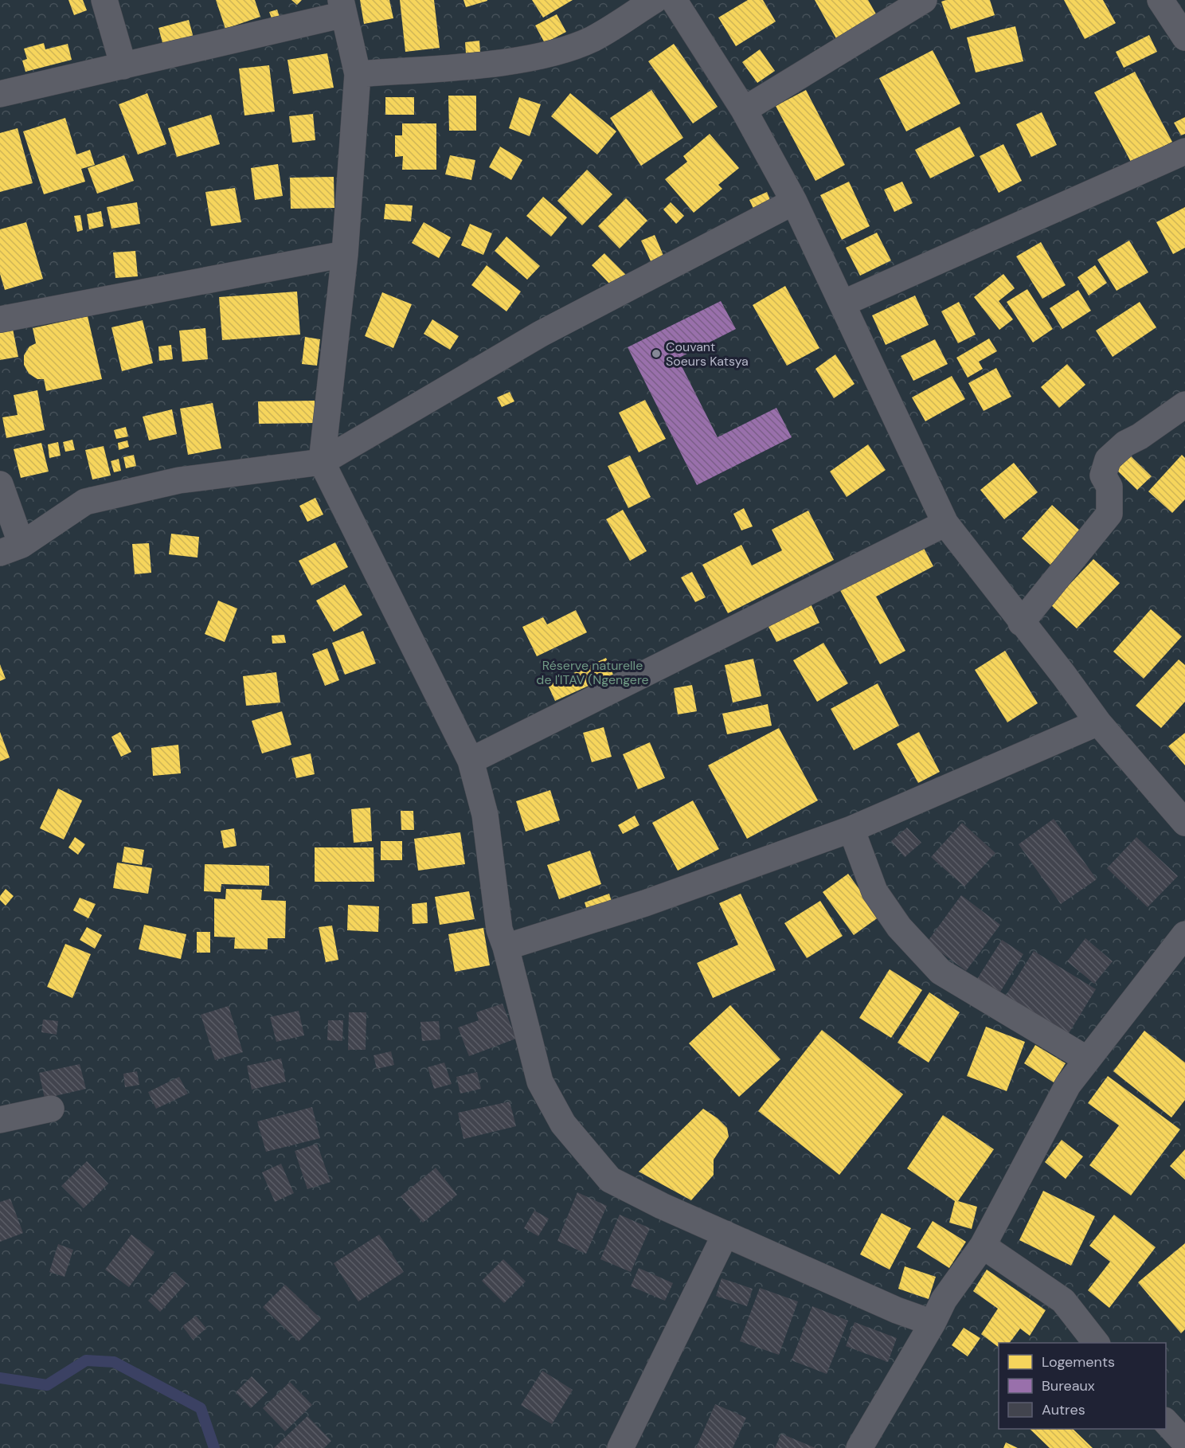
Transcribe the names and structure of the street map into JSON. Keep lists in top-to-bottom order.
{
  "parks": ["Réserve naturelle de l'ITAV (Ngengere"],
  "places": ["Couvant Soeurs Katsya"],
  "legend": ["Logements", "Bureaux", "Autres"]
}
